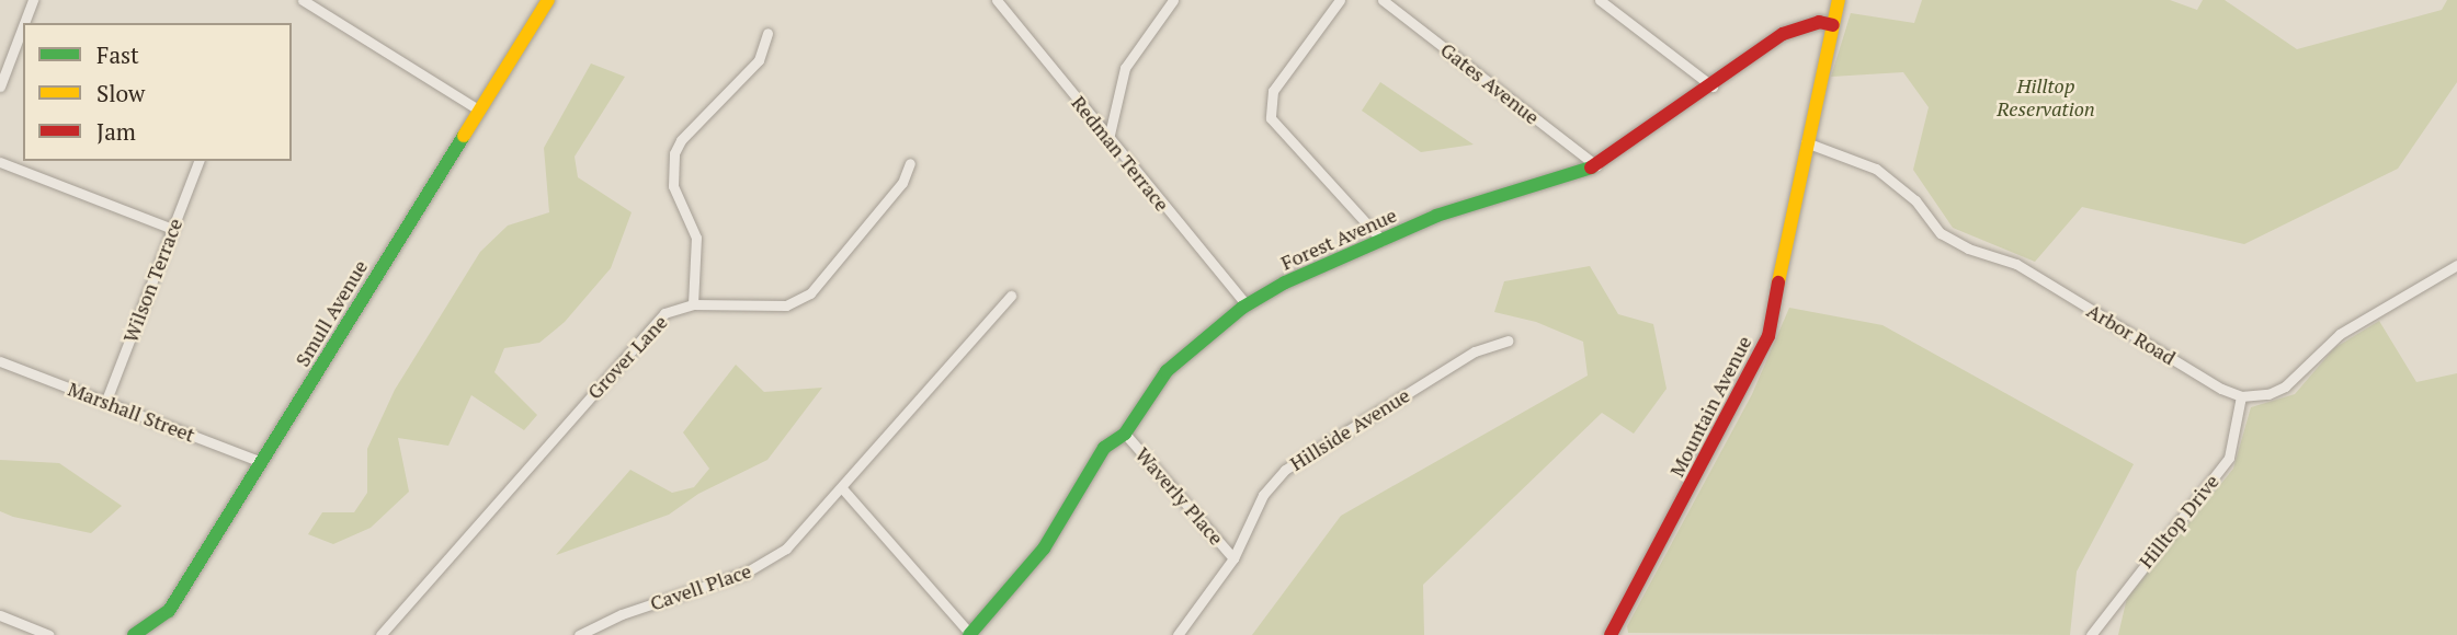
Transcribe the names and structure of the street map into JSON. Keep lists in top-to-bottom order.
{
  "streets": {
    "street": [
      "Gates Avenue",
      "Redman Terrace",
      "Forest Avenue",
      "Wilson Terrace",
      "Smull Avenue",
      "Arbor Road",
      "Grover Lane",
      "Mountain Avenue",
      "Marshall Street",
      "Hillside Avenue",
      "Waverly Place",
      "Hilltop Drive",
      "Cavell Place"
    ]
  },
  "crossings": [
    ["Gates Avenue", "Forest Avenue"],
    ["Redman Terrace", "Forest Avenue"],
    ["Forest Avenue", "Mountain Avenue"],
    ["Forest Avenue", "Waverly Place"],
    ["Wilson Terrace", "Marshall Street"],
    ["Smull Avenue", "Marshall Street"],
    ["Arbor Road", "Mountain Avenue"],
    ["Arbor Road", "Hilltop Drive"],
    ["Hillside Avenue", "Waverly Place"]
  ],
  "parks": ["Hilltop Reservation"],
  "legend": ["Fast", "Slow", "Jam"]
}
